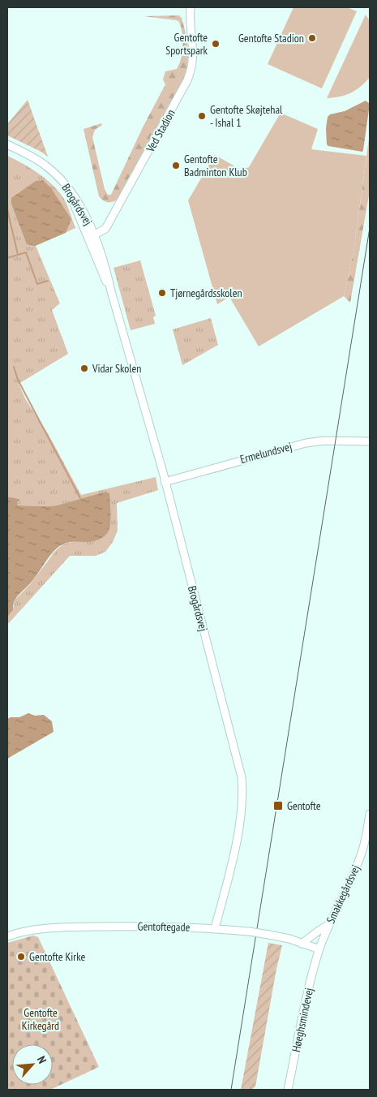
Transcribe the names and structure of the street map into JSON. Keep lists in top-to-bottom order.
{
  "streets": {
    "street": [
      "Ved Stadion",
      "Brogårdsvej",
      "Ermelundsvej",
      "Smakkegårdsvej",
      "Gentoftegade",
      "Høeghsmindevej"
    ]
  },
  "crossings": [
    ["Ved Stadion", "Brogårdsvej"],
    ["Brogårdsvej", "Ermelundsvej"],
    ["Brogårdsvej", "Gentoftegade"],
    ["Smakkegårdsvej", "Gentoftegade"],
    ["Smakkegårdsvej", "Høeghsmindevej"],
    ["Gentoftegade", "Høeghsmindevej"]
  ],
  "parks": ["Gentofte Kirkegård"],
  "places": {
    "other": [
      "Gentofte Stadion",
      "Gentofte Sportspark",
      "Gentofte Skøjtehal - Ishal 1",
      "Gentofte Badminton Klub",
      "Tjørnegårdsskolen",
      "Vidar Skolen",
      "Gentofte Kirke"
    ],
    "transit": ["Gentofte"]
  },
  "north": "top right"
}
